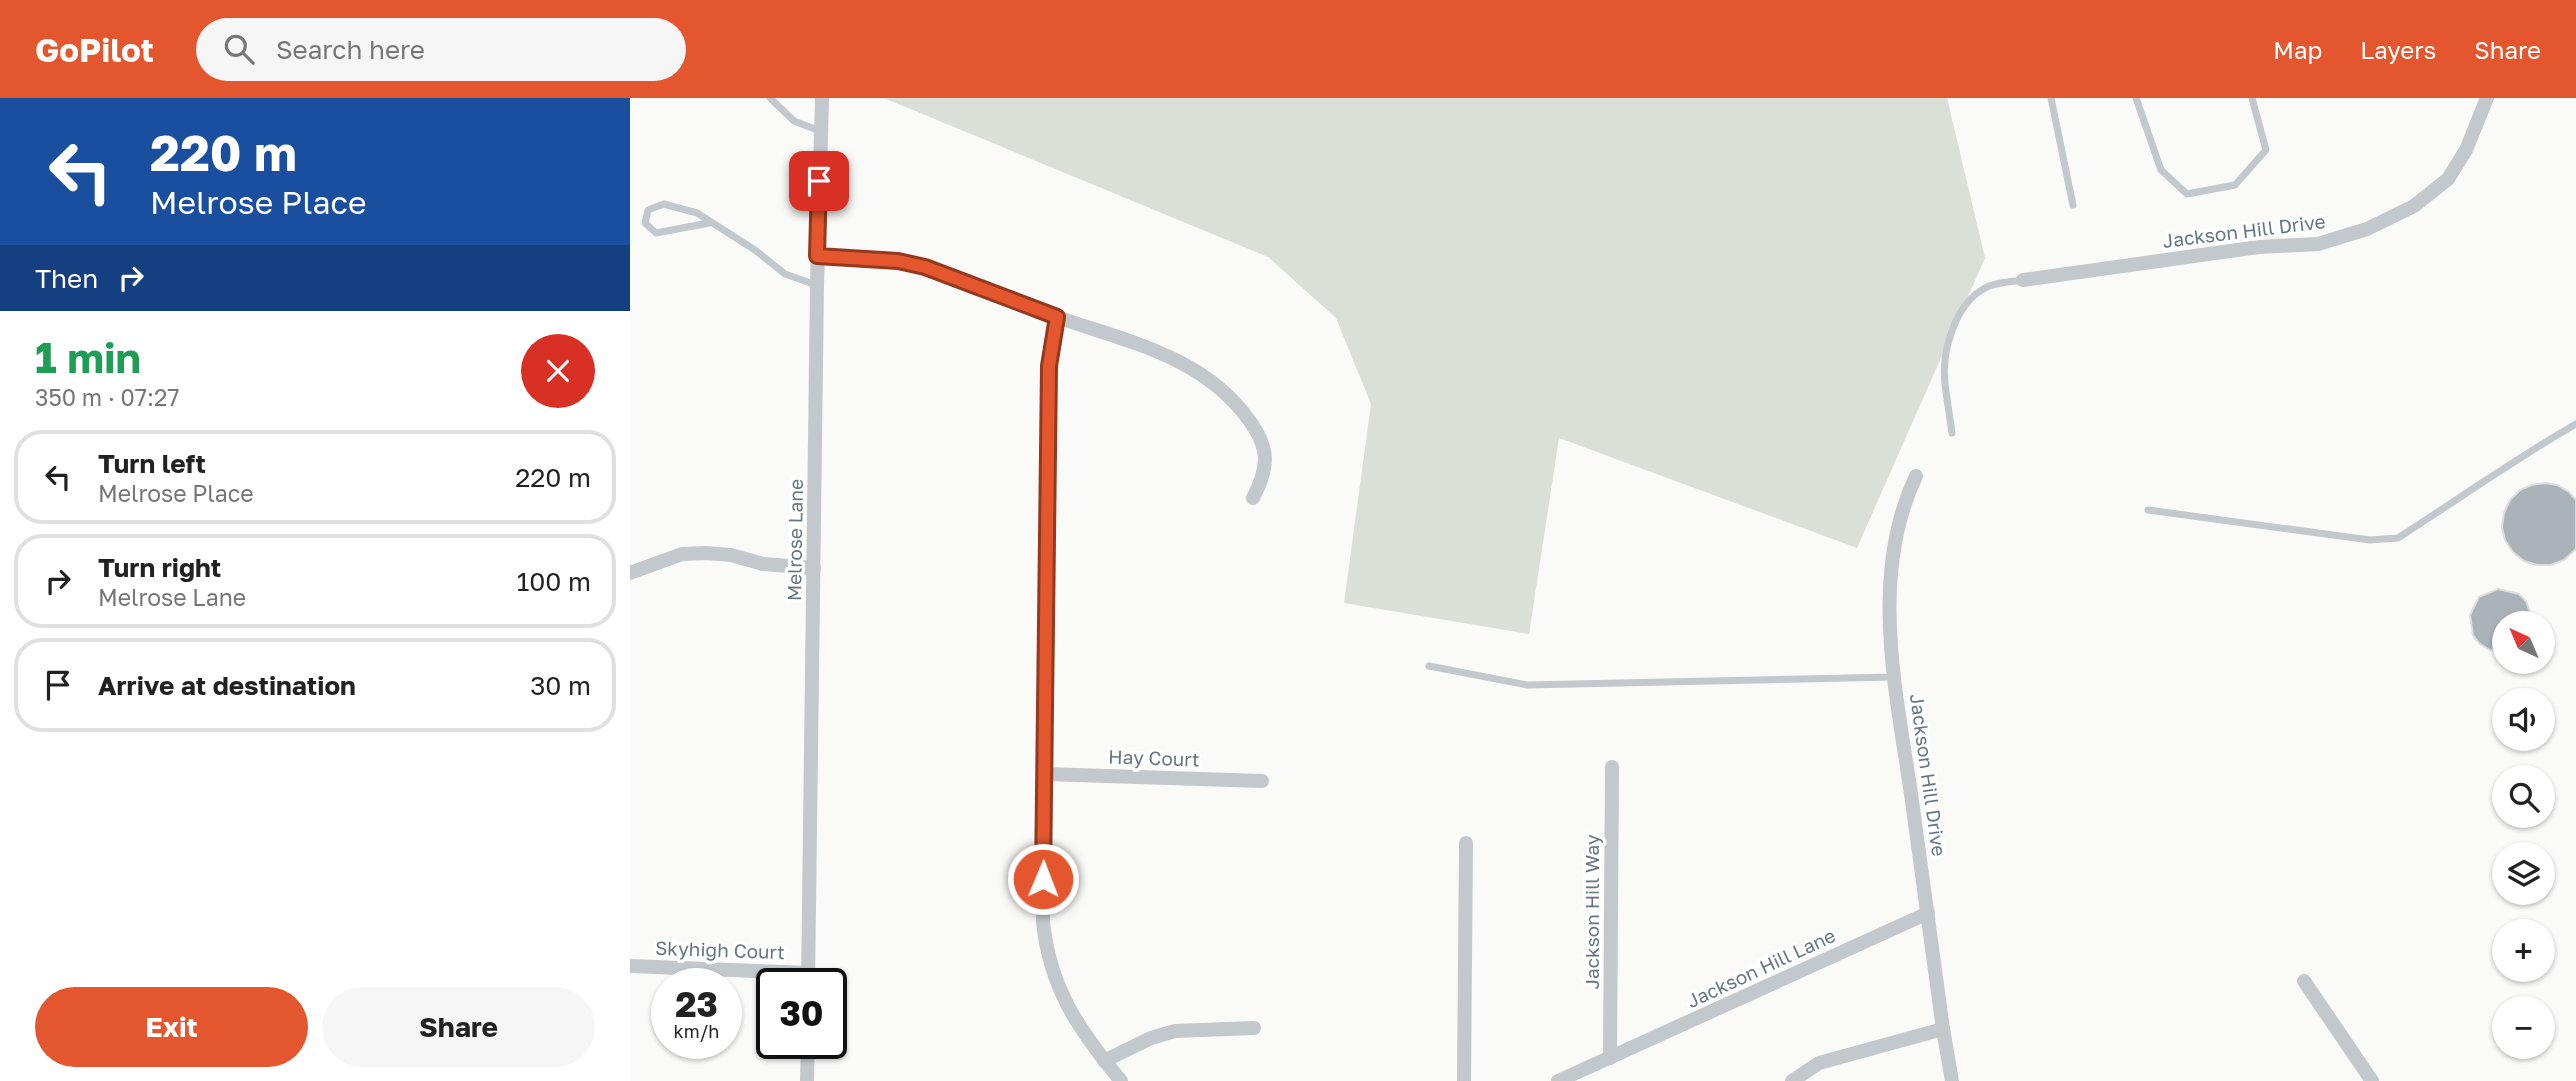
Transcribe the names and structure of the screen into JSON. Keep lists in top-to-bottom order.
{
  "streets": {
    "street": [
      "Jackson Hill Drive",
      "Melrose Lane",
      "Hay Court",
      "Jackson Hill Way",
      "Skyhigh Court",
      "Jackson Hill Lane"
    ]
  },
  "crossings": [
    ["Jackson Hill Drive", "Jackson Hill Lane"],
    ["Jackson Hill Way", "Jackson Hill Lane"]
  ],
  "north": "top left",
  "page": {
    "header": "GoPilot",
    "search": "Search here",
    "nav": ["Map", "Layers", "Share"],
    "turn": ["220 m", "Melrose Place"],
    "then": "Then",
    "heading": ["1 min", "350 m · 07:27"],
    "list": [
      {
        "name": "Turn left",
        "note": "Melrose Place",
        "value": "220 m"
      },
      {
        "name": "Turn right",
        "note": "Melrose Lane",
        "value": "100 m"
      },
      {
        "name": "Arrive at destination",
        "value": "30 m"
      }
    ],
    "map_buttons": ["+", "−"],
    "speed": "23 km/h",
    "limit": "30",
    "buttons": ["Exit", "Share"]
  }
}
